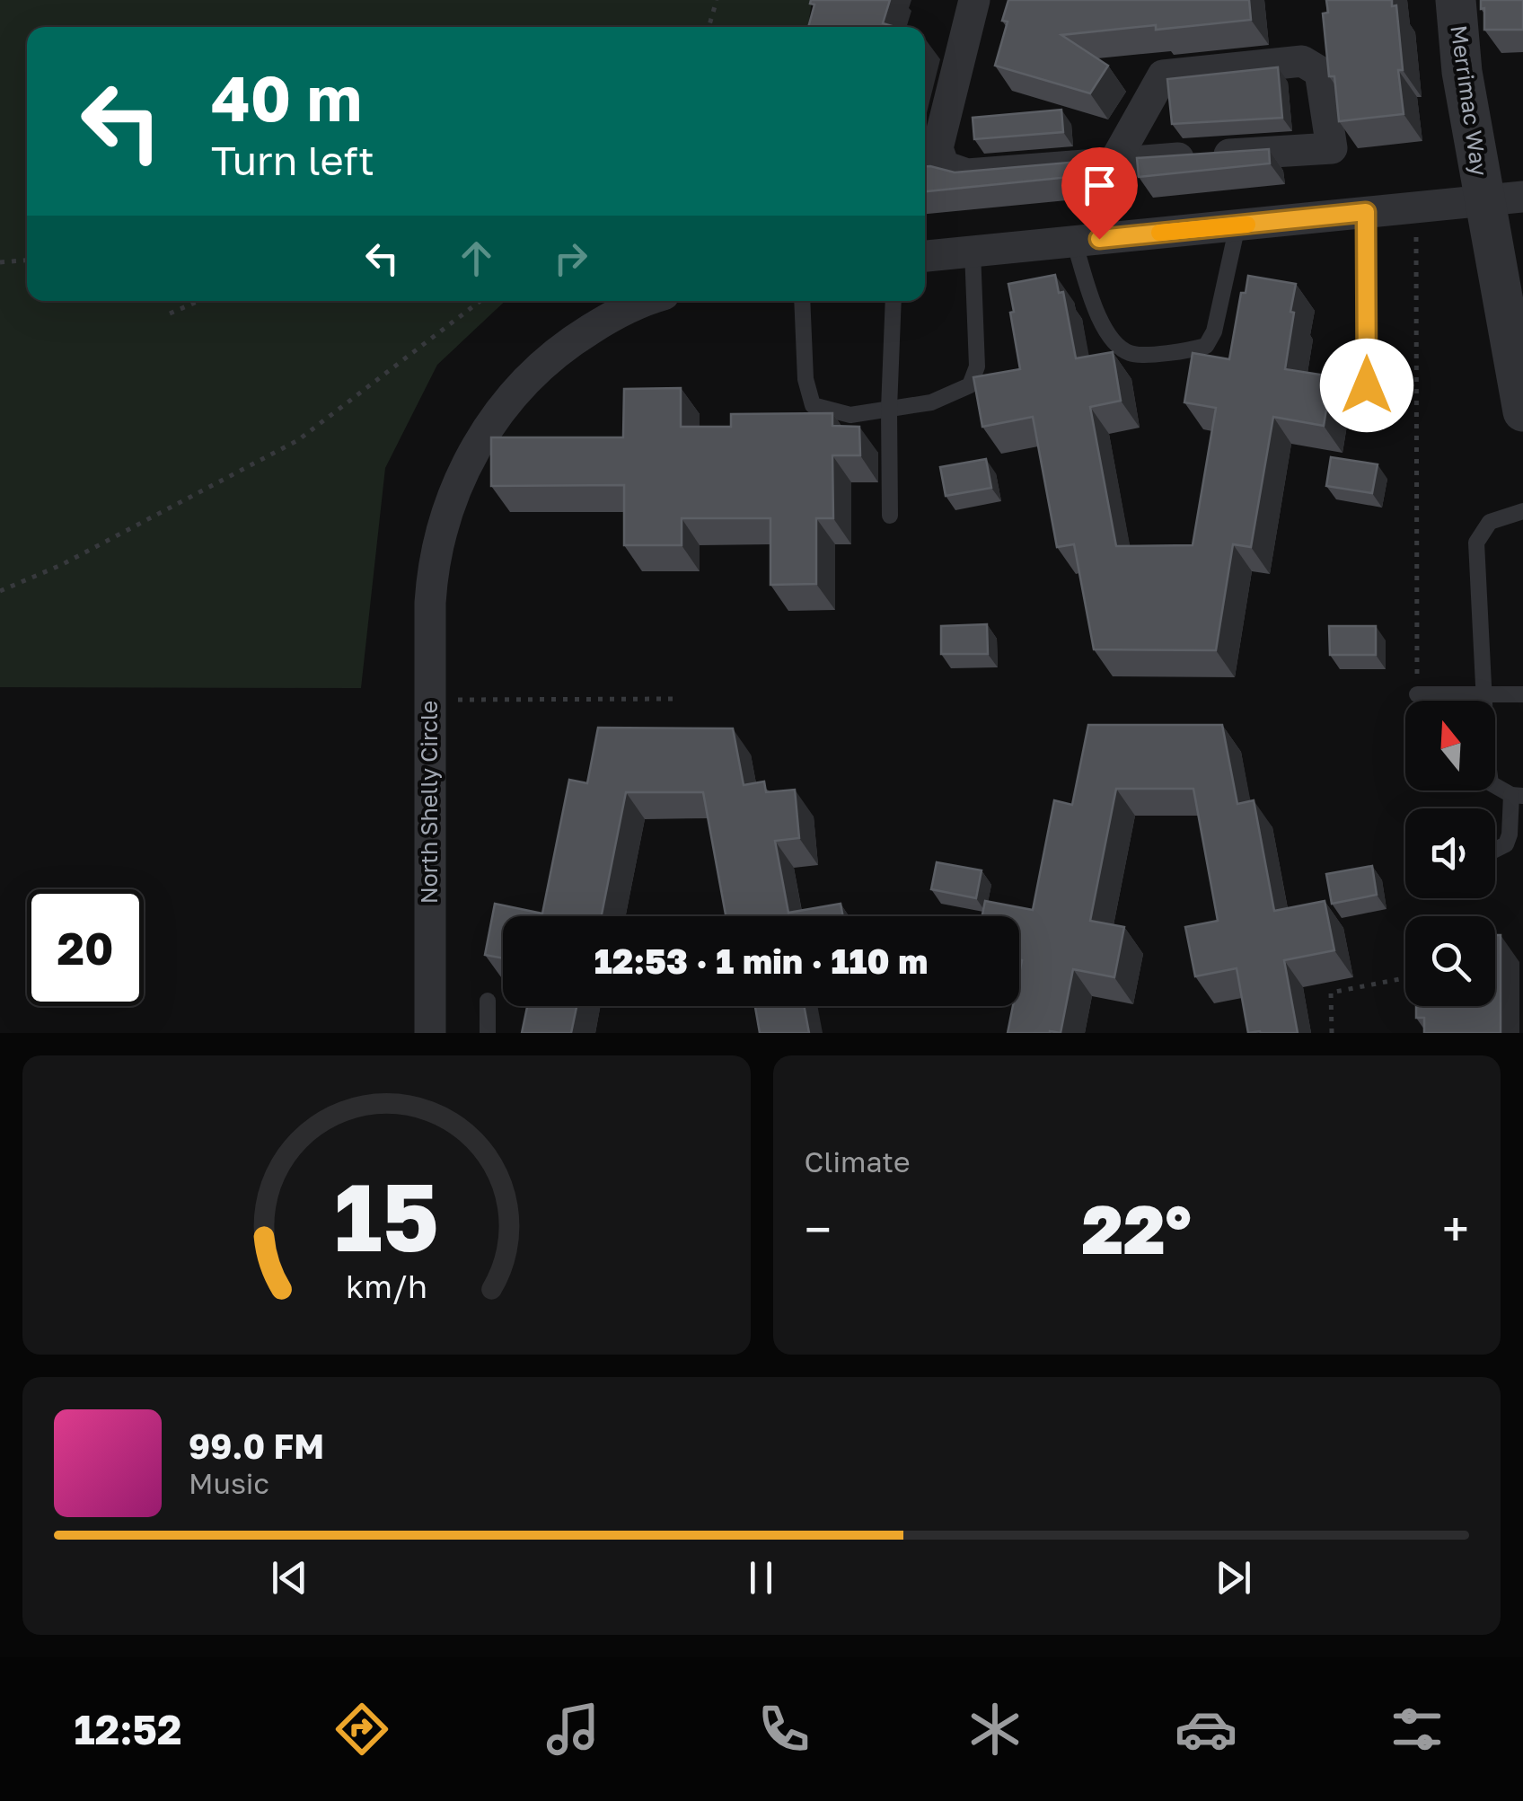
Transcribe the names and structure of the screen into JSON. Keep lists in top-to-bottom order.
{
  "streets": {
    "street": ["Merrimac Way", "North Shelly Circle"]
  },
  "north": "top",
  "page": {
    "turn": ["40 m", "Turn left"],
    "limit": "20",
    "trip": "12:53 · 1 min · 110 m",
    "tile": "Climate",
    "heat": ["−", "22°", "+"],
    "song": ["99.0 FM", "Music"],
    "tabs": "12:52",
    "gauge": ["15", "km/h"]
  }
}
